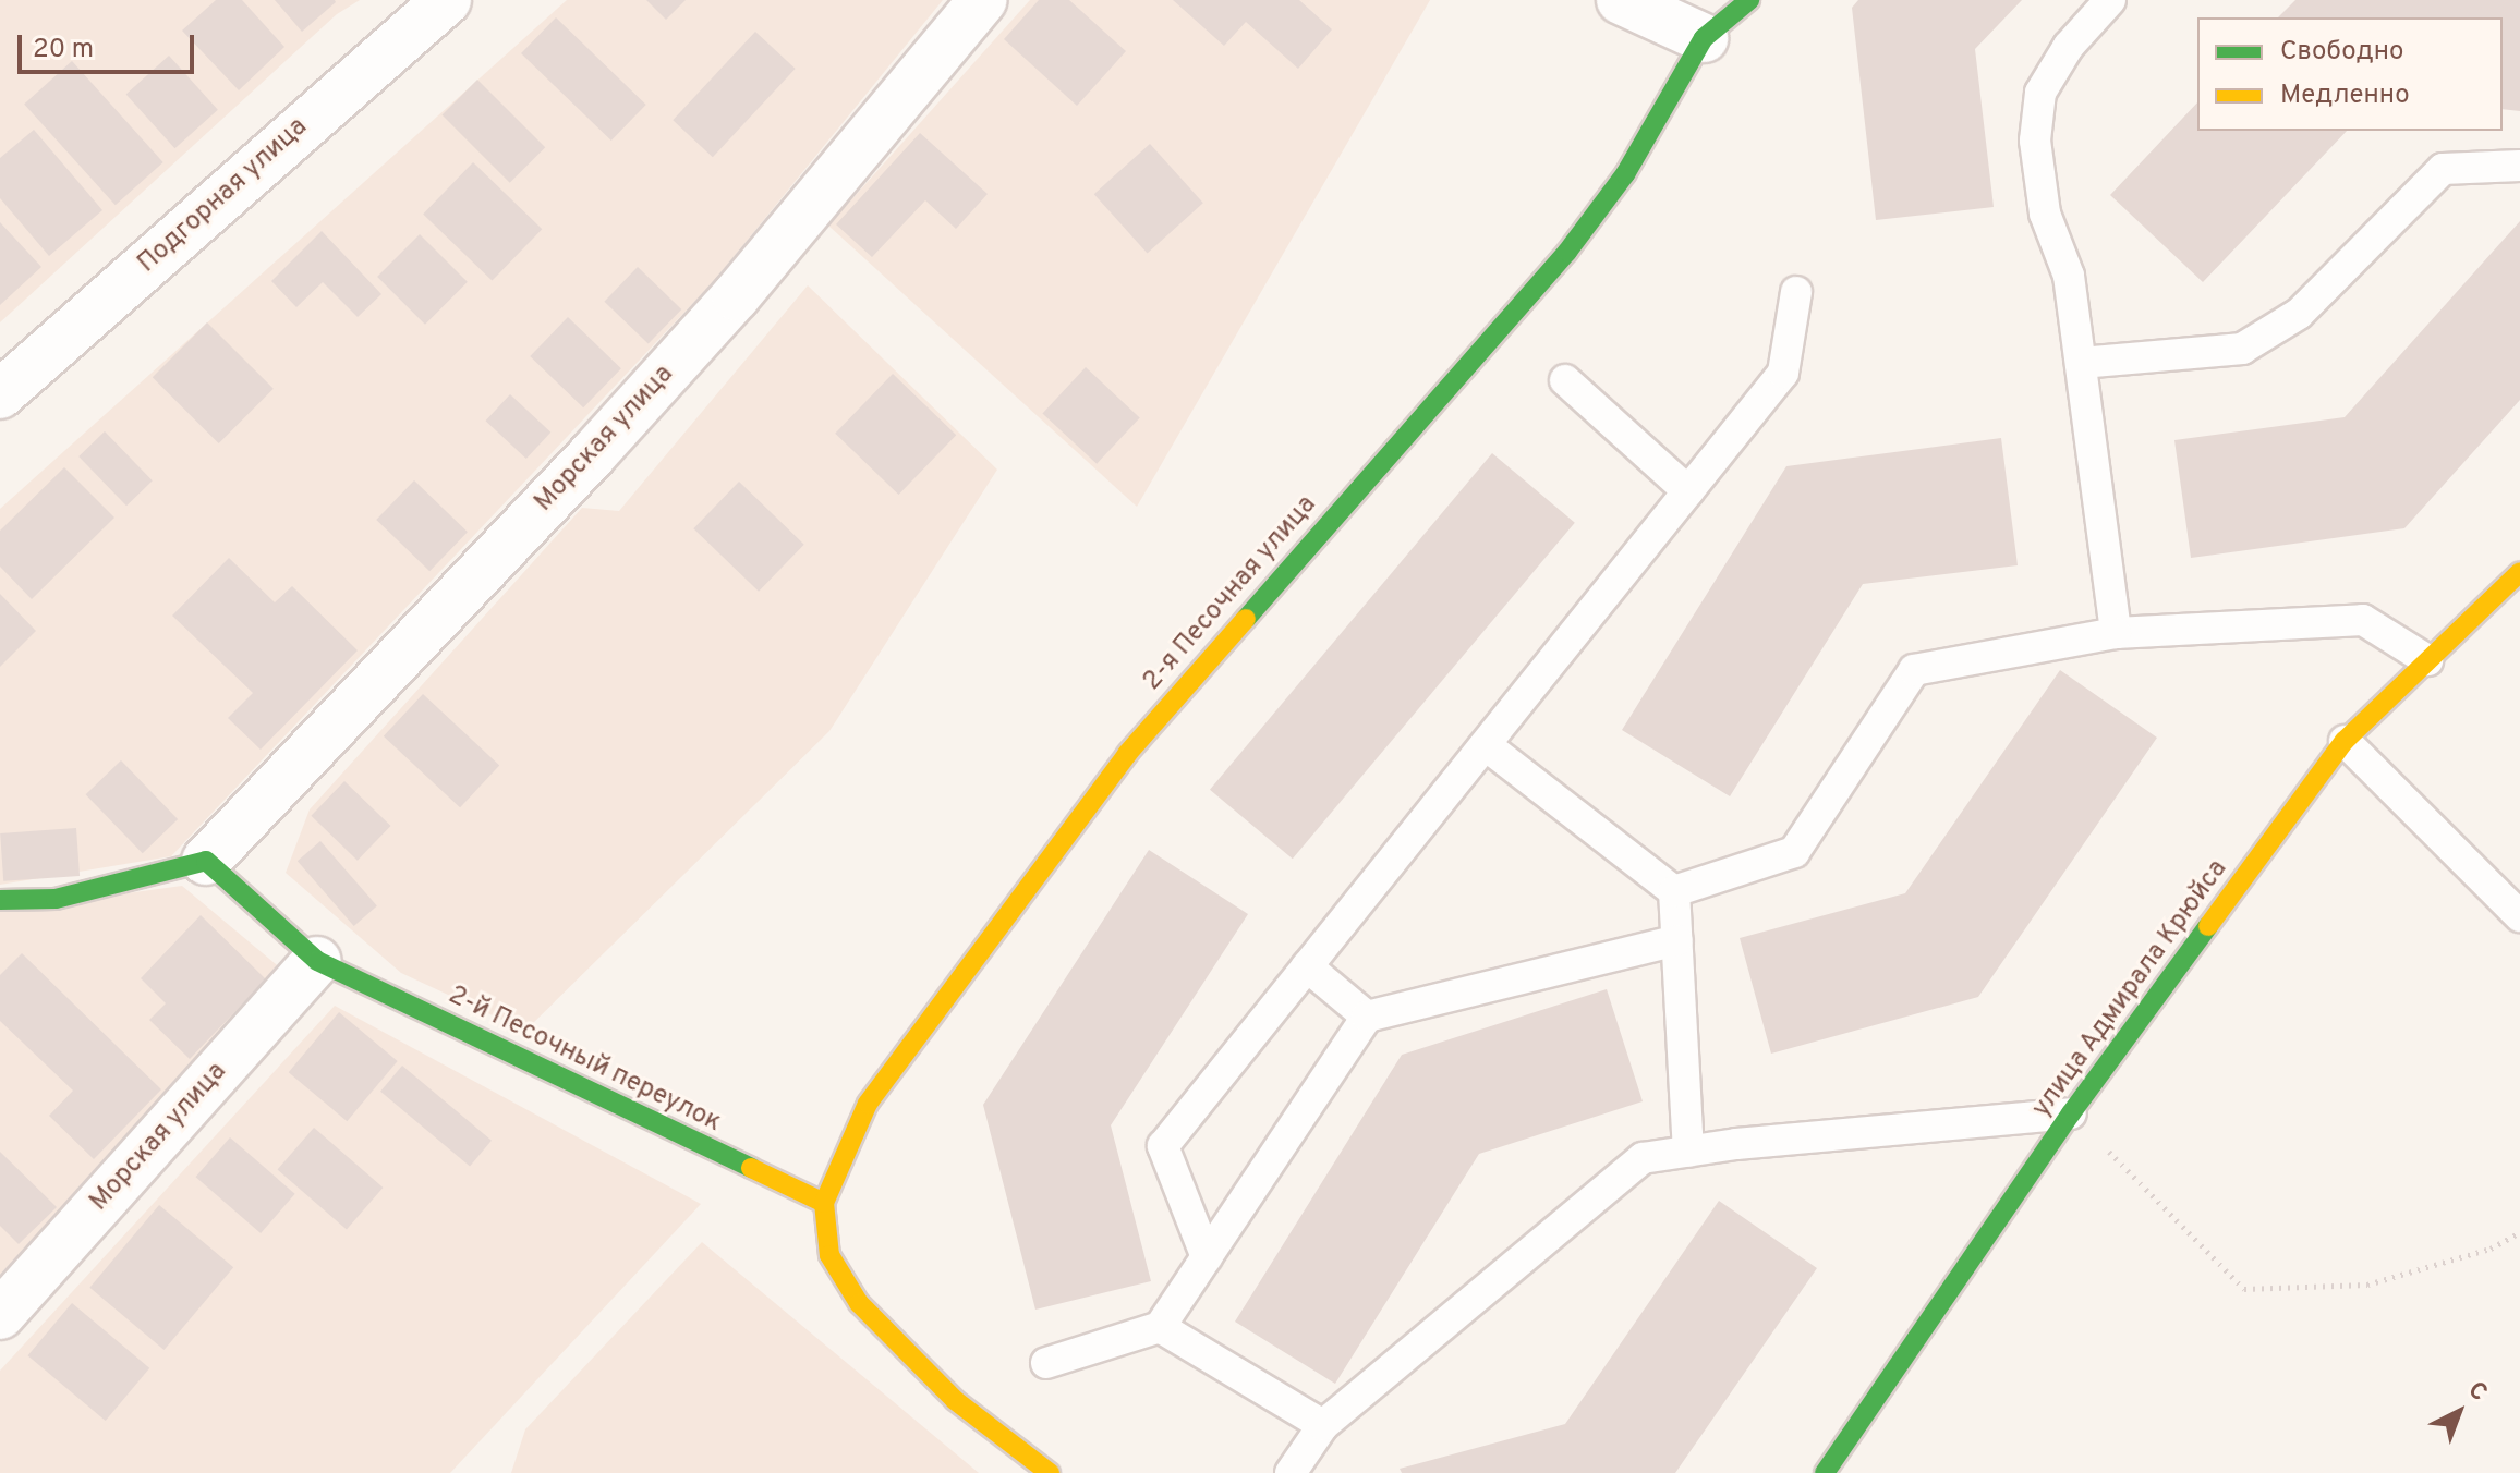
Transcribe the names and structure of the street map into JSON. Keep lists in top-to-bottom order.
{
  "streets": {
    "street": [
      "Подгорная улица",
      "Морская улица",
      "2-я Песочная улица",
      "улица Адмирала Крюйса",
      "2-й Песочный переулок"
    ]
  },
  "crossings": [
    ["Морская улица", "2-й Песочный переулок"],
    ["2-я Песочная улица", "2-й Песочный переулок"]
  ],
  "legend": ["Свободно", "Медленно"],
  "scale_bar": "20 m",
  "north": "top right"
}
